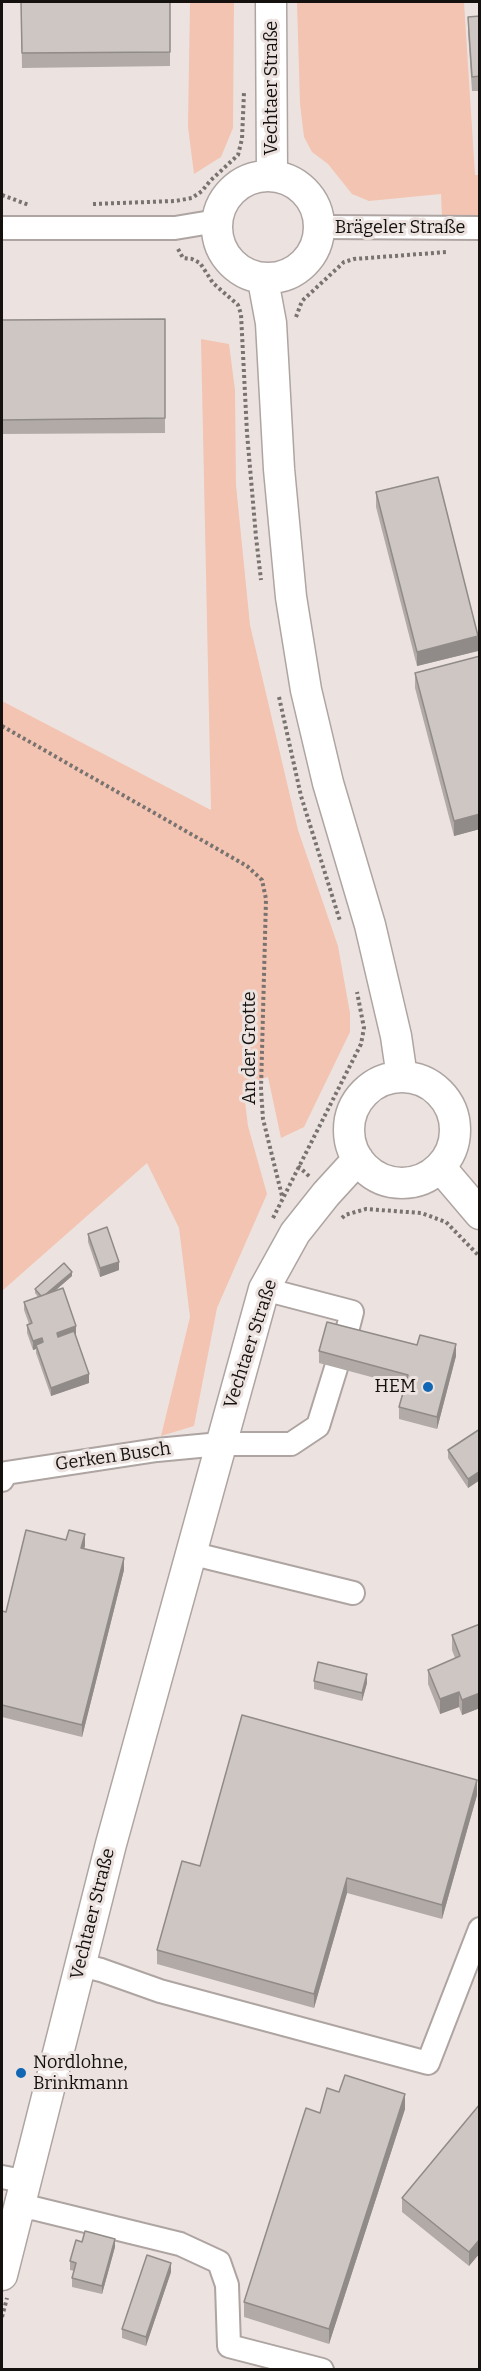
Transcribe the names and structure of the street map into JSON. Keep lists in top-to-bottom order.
{
  "streets": {
    "main road": ["Vechtaer Straße"],
    "street": ["Brägeler Straße", "Gerken Busch"],
    "path": ["An der Grotte"]
  },
  "crossings": [
    ["Vechtaer Straße", "Brägeler Straße"],
    ["Vechtaer Straße", "An der Grotte"],
    ["Vechtaer Straße", "Gerken Busch"]
  ],
  "places": ["HEM", "Nordlohne, Brinkmann"]
}
